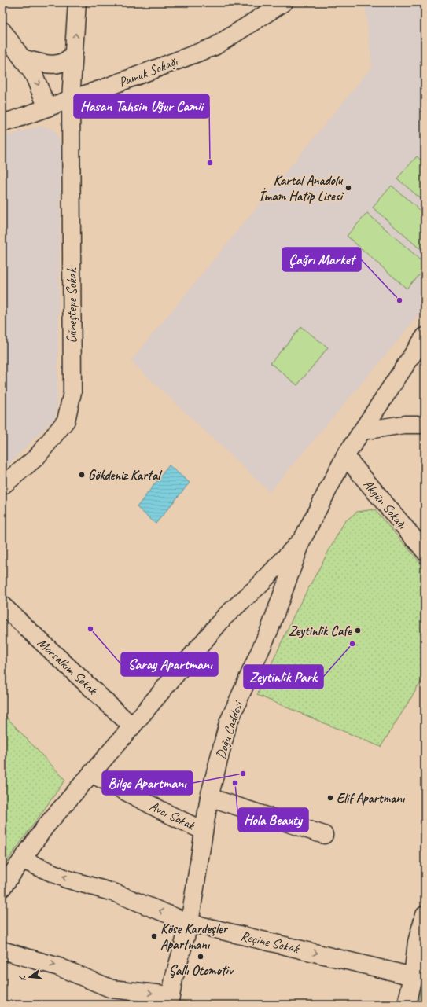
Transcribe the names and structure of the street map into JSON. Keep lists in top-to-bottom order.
{
  "streets": {
    "street": [
      "Pamuk Sokağı",
      "Güneştepe Sokak",
      "Akgün Sokağı",
      "Morsalkım Sokak",
      "Doğu Caddesi",
      "Avcı Sokak",
      "Reçine Sokak"
    ]
  },
  "crossings": [
    ["Pamuk Sokağı", "Güneştepe Sokak"],
    ["Doğu Caddesi", "Avcı Sokak"],
    ["Doğu Caddesi", "Reçine Sokak"]
  ],
  "places": [
    "Hasan Tahsin Uğur Camii",
    "Kartal Anadolu İmam Hatip Lisesi",
    "Çağrı Market",
    "Gökdeniz Kartal",
    "Saray Apartmanı",
    "Zeytinlik Cafe",
    "Zeytinlik Park",
    "Bilge Apartmanı",
    "Hola Beauty",
    "Elif Apartmanı",
    "Köse Kardeşler Apartmanı",
    "Şallı Otomotiv"
  ],
  "north": "left"
}
